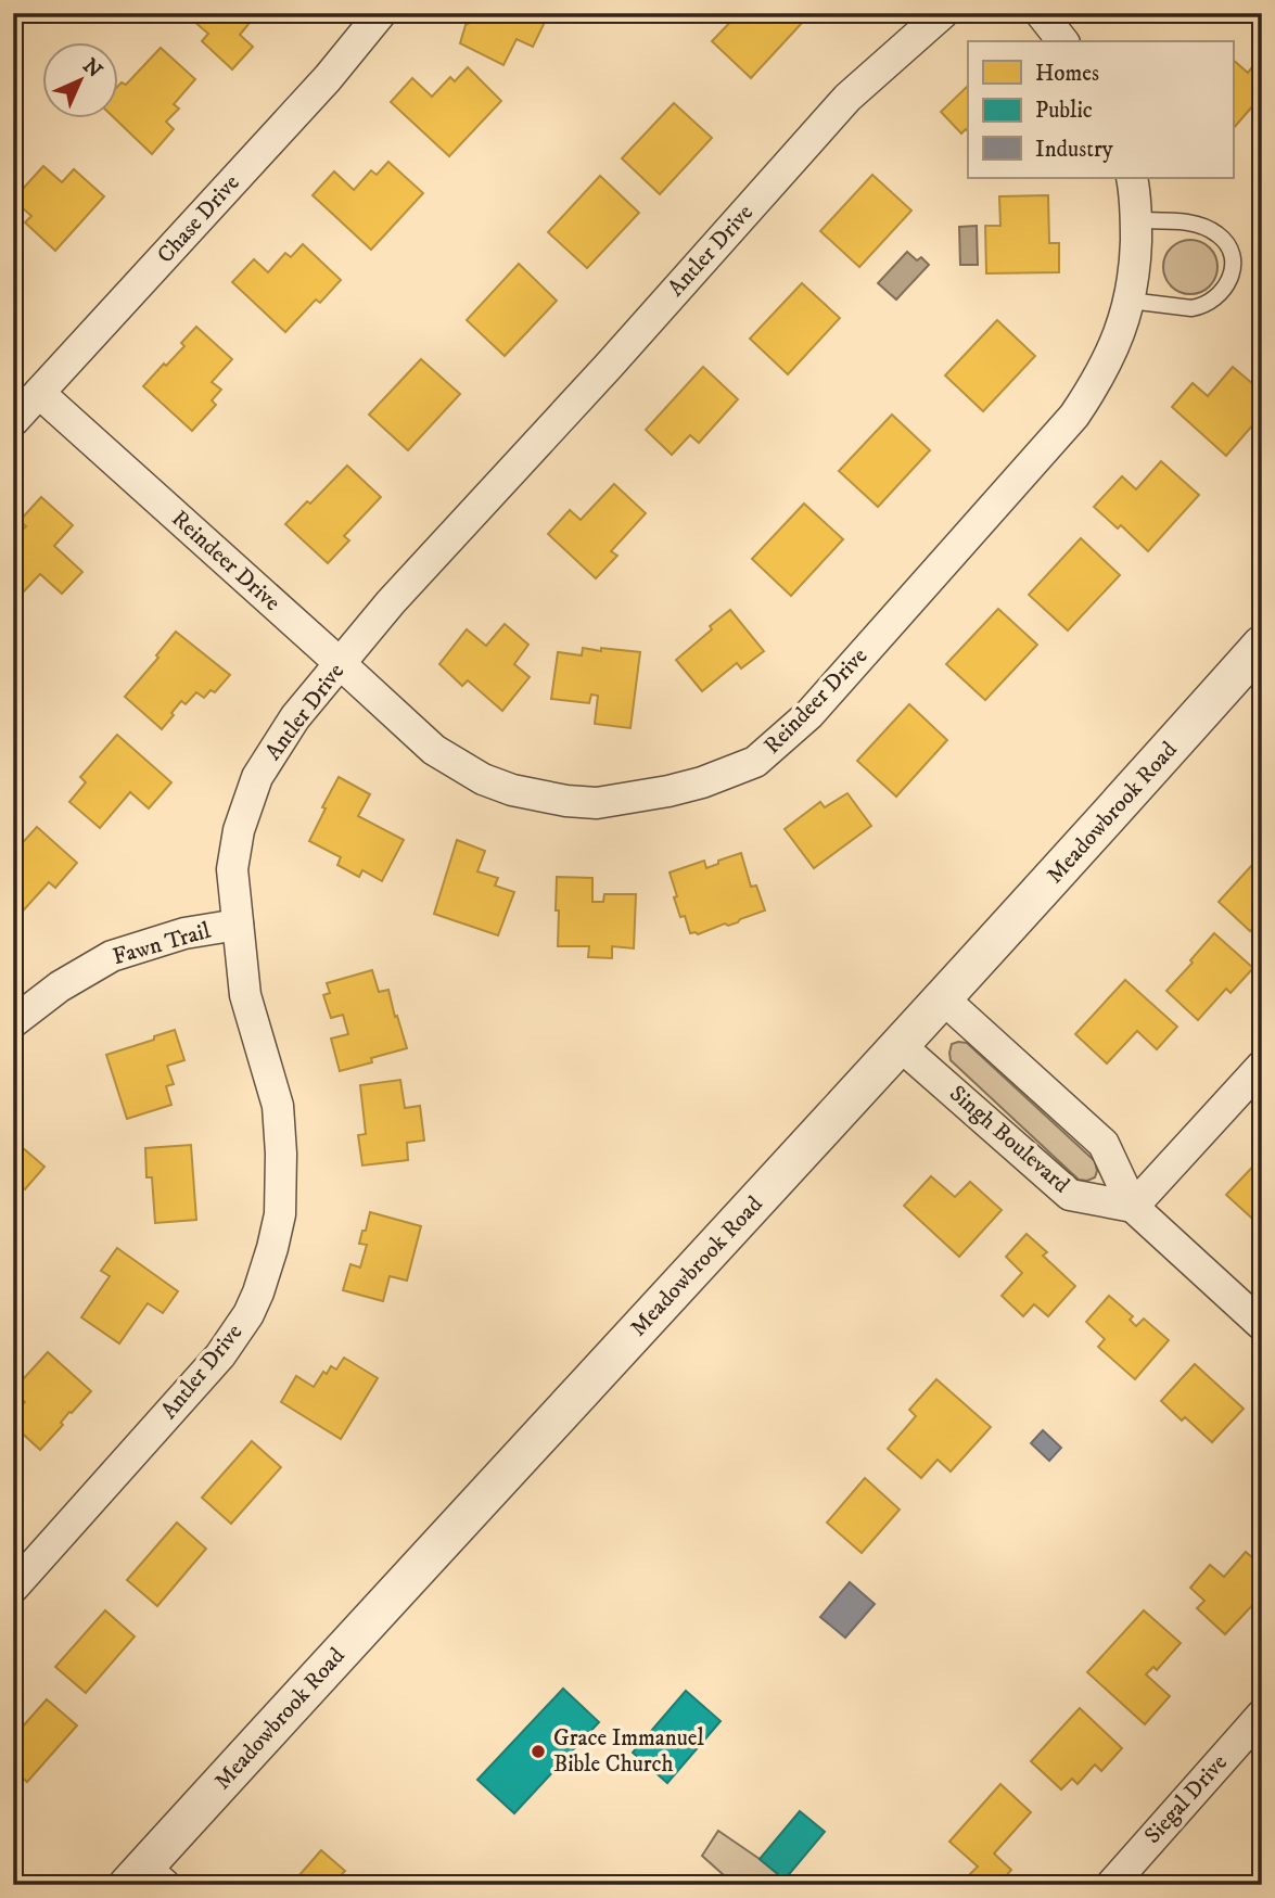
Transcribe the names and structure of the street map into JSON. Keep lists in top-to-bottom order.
{
  "streets": {
    "street": [
      "Chase Drive",
      "Antler Drive",
      "Reindeer Drive",
      "Meadowbrook Road",
      "Fawn Trail",
      "Singh Boulevard",
      "Siegal Drive"
    ]
  },
  "crossings": [
    ["Chase Drive", "Reindeer Drive"],
    ["Antler Drive", "Reindeer Drive"],
    ["Antler Drive", "Fawn Trail"],
    ["Meadowbrook Road", "Singh Boulevard"]
  ],
  "places": ["Grace Immanuel Bible Church"],
  "legend": ["Homes", "Public", "Industry"],
  "north": "top right"
}
